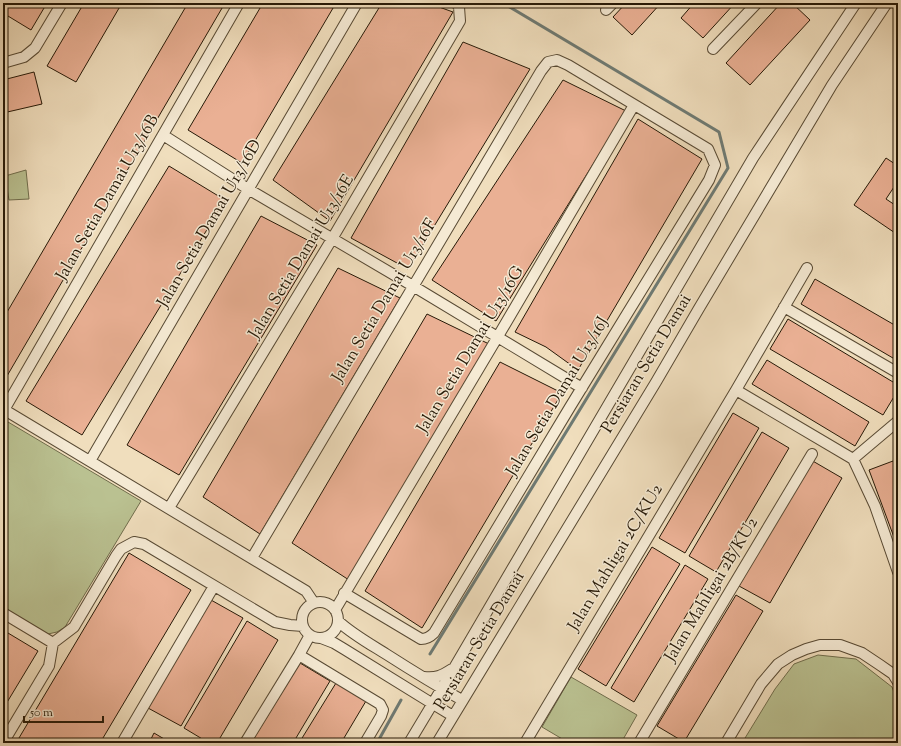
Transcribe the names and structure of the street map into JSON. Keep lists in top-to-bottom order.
{
  "streets": {
    "street": [
      "Jalan Setia Damai U13/16B",
      "Jalan Setia Damai U13/16D",
      "Jalan Setia Damai U13/16E",
      "Jalan Setia Damai U13/16F",
      "Jalan Setia Damai U13/16G",
      "Persiaran Setia Damai",
      "Jalan Setia Damai U13/16J",
      "Jalan Mahligai 2C/KU2",
      "Jalan Mahligai 2B/KU2"
    ]
  },
  "crossings": [
    ["Jalan Setia Damai U13/16F", "Jalan Setia Damai U13/16G"],
    ["Jalan Setia Damai U13/16F", "Jalan Setia Damai U13/16J"],
    ["Jalan Setia Damai U13/16G", "Jalan Setia Damai U13/16J"]
  ],
  "scale_bar": "50 m"
}
